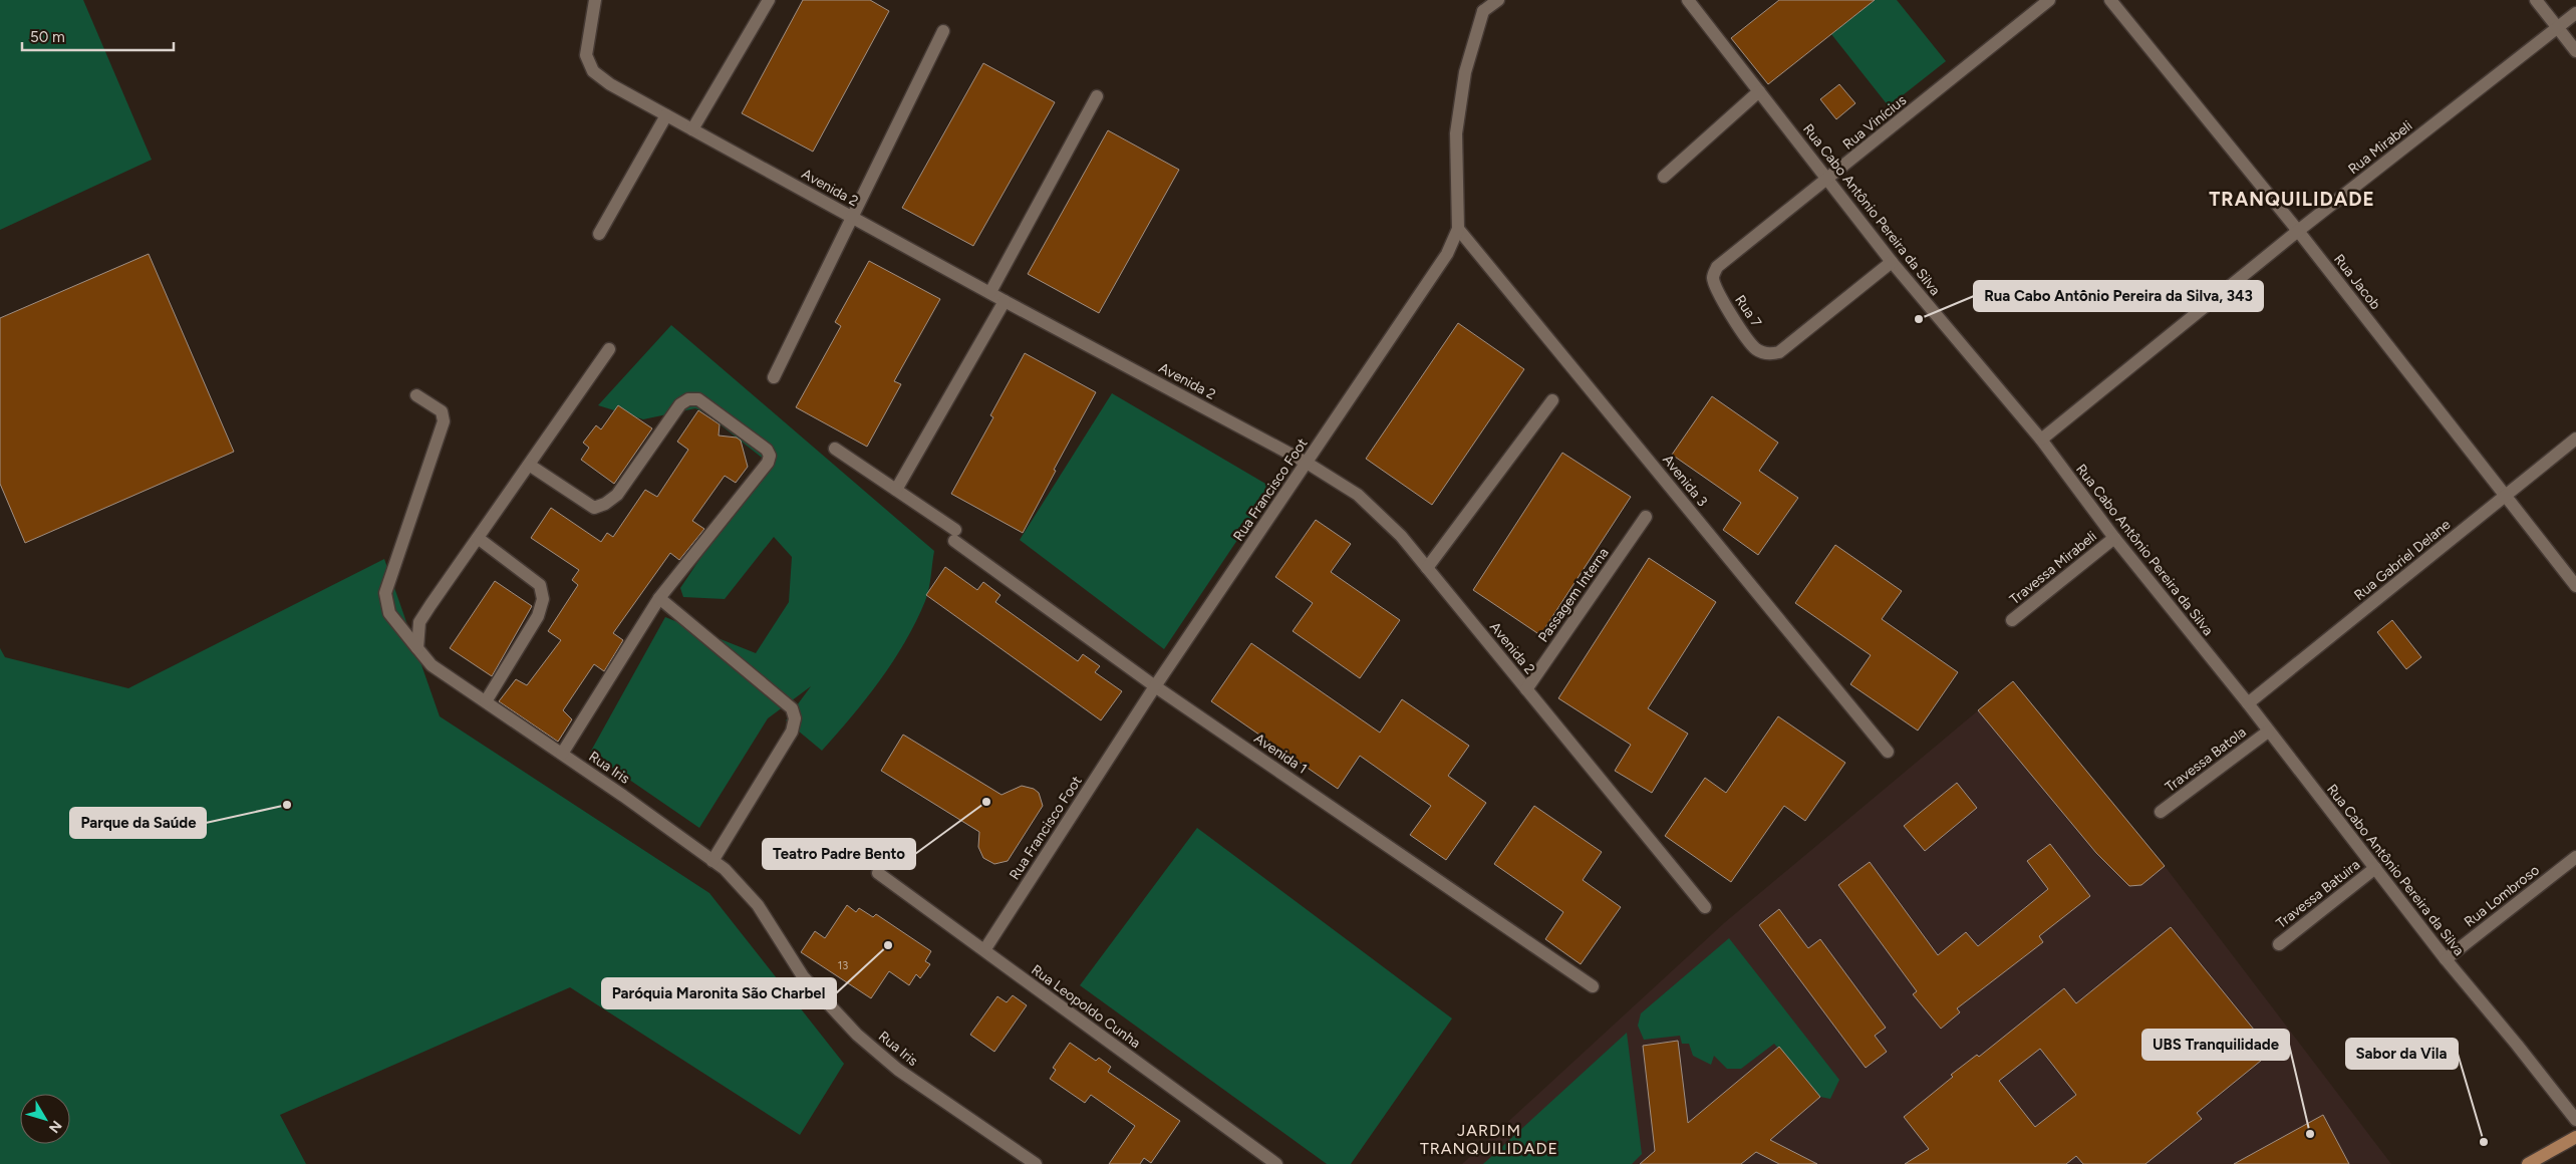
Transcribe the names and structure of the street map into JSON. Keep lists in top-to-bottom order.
{
  "streets": {
    "street": [
      "Rua Vinícius",
      "Rua Mirabeli",
      "Avenida 2",
      "Rua Cabo Antônio Pereira da Silva",
      "Rua Jacob",
      "Rua 7",
      "Avenida 3",
      "Rua Francisco Foot",
      "Rua Gabriel Delane",
      "Travessa Mirabeli",
      "Passagem Interna",
      "Avenida 1",
      "Travessa Batola",
      "Rua Iris",
      "Travessa Batuira",
      "Rua Lombroso",
      "Rua Leopoldo Cunha"
    ]
  },
  "crossings": [
    ["Rua Vinícius", "Rua Cabo Antônio Pereira da Silva"],
    ["Rua Vinícius", "Rua 7"],
    ["Rua Mirabeli", "Rua Cabo Antônio Pereira da Silva"],
    ["Rua Mirabeli", "Rua Jacob"],
    ["Avenida 2", "Rua Francisco Foot"],
    ["Avenida 2", "Passagem Interna"],
    ["Rua Cabo Antônio Pereira da Silva", "Rua 7"],
    ["Rua Cabo Antônio Pereira da Silva", "Rua Gabriel Delane"],
    ["Rua Cabo Antônio Pereira da Silva", "Travessa Mirabeli"],
    ["Rua Cabo Antônio Pereira da Silva", "Travessa Batola"],
    ["Rua Cabo Antônio Pereira da Silva", "Travessa Batuira"],
    ["Rua Cabo Antônio Pereira da Silva", "Rua Lombroso"],
    ["Rua Jacob", "Rua Gabriel Delane"],
    ["Avenida 3", "Rua Francisco Foot"],
    ["Rua Francisco Foot", "Avenida 1"],
    ["Rua Francisco Foot", "Rua Leopoldo Cunha"]
  ],
  "districts": ["TRANQUILIDADE", "JARDIM TRANQUILIDADE"],
  "places": [
    "Rua Cabo Antônio Pereira da Silva, 343",
    "Teatro Padre Bento",
    "Parque da Saúde",
    "Paróquia Maronita São Charbel",
    "UBS Tranquilidade",
    "Sabor da Vila"
  ],
  "house_numbers": ["13"],
  "scale_bar": "50 m",
  "north": "bottom right"
}
